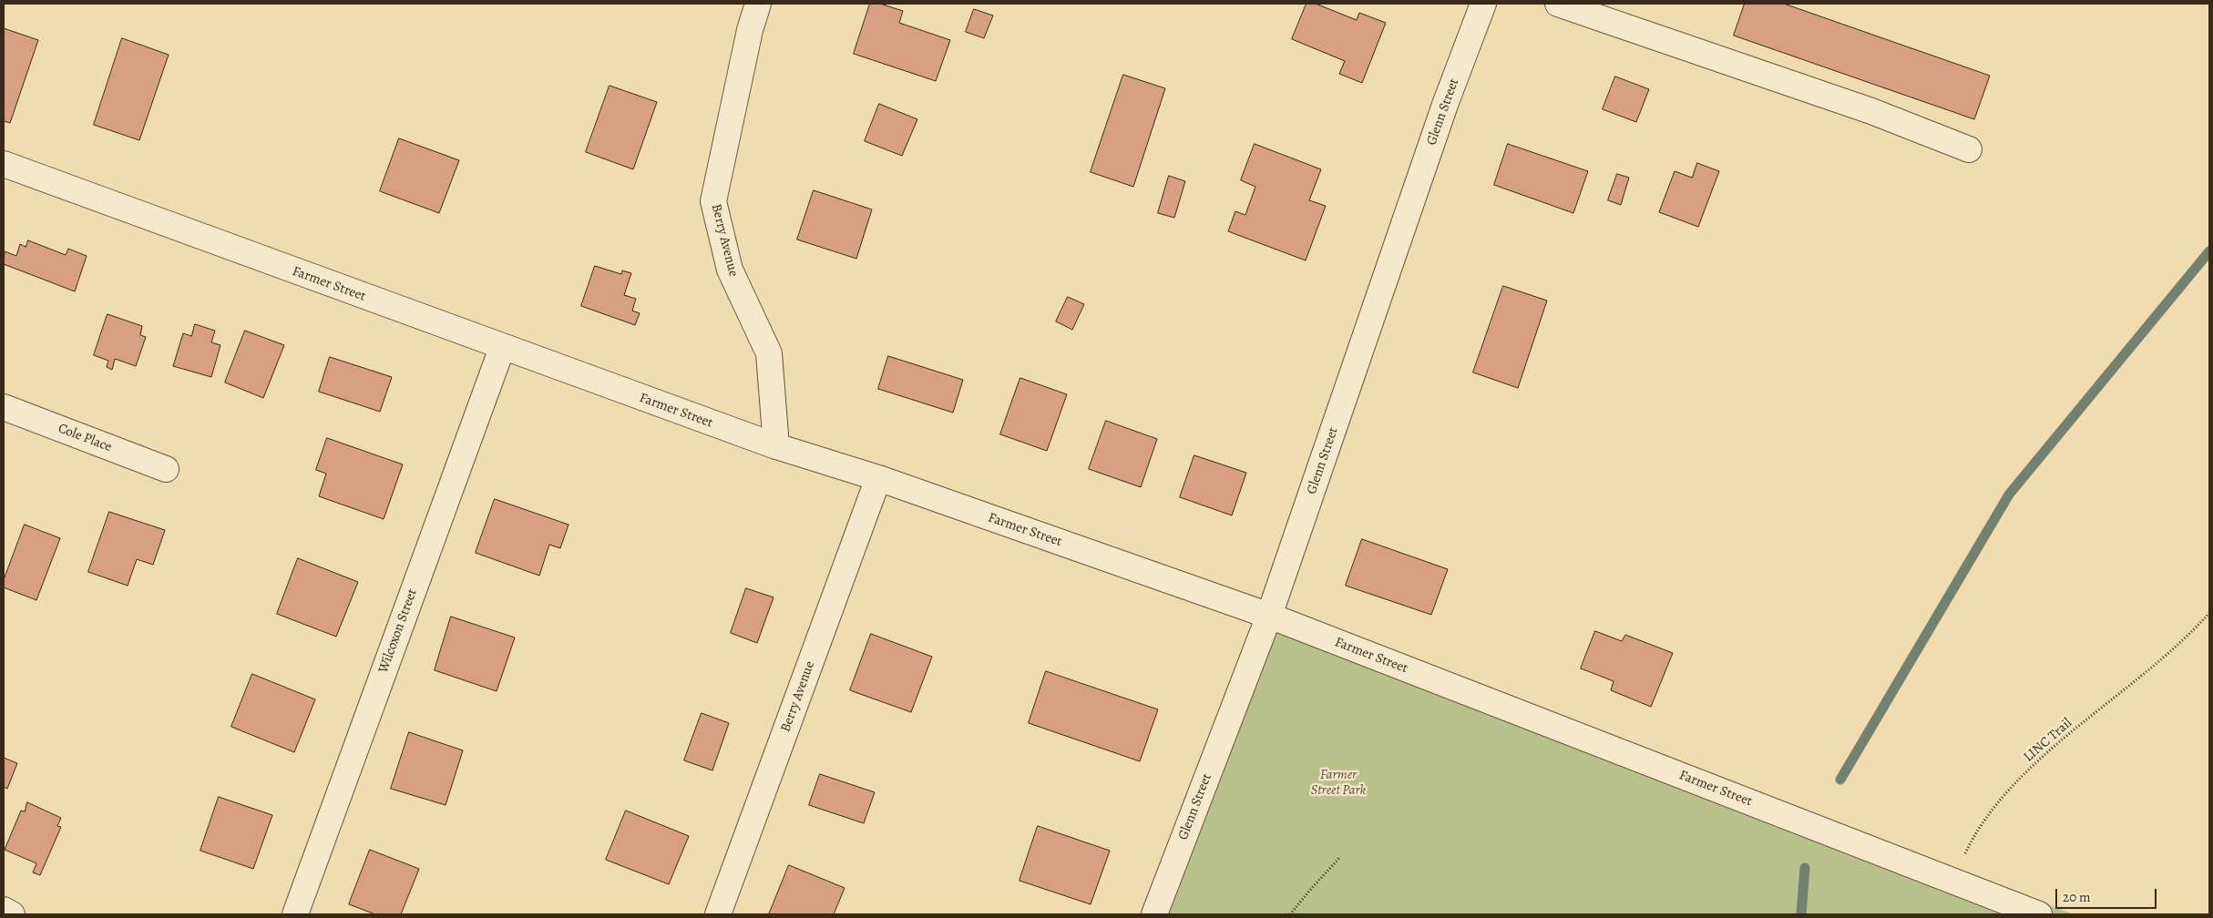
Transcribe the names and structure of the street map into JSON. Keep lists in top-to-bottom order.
{
  "streets": {
    "street": [
      "Glenn Street",
      "Berry Avenue",
      "Farmer Street",
      "Cole Place",
      "Wilcoxon Street"
    ],
    "path": ["LINC Trail"]
  },
  "crossings": [
    ["Glenn Street", "Farmer Street"],
    ["Berry Avenue", "Farmer Street"],
    ["Farmer Street", "Wilcoxon Street"],
    ["Farmer Street", "LINC Trail"]
  ],
  "parks": ["Farmer Street Park"],
  "scale_bar": "20 m"
}
